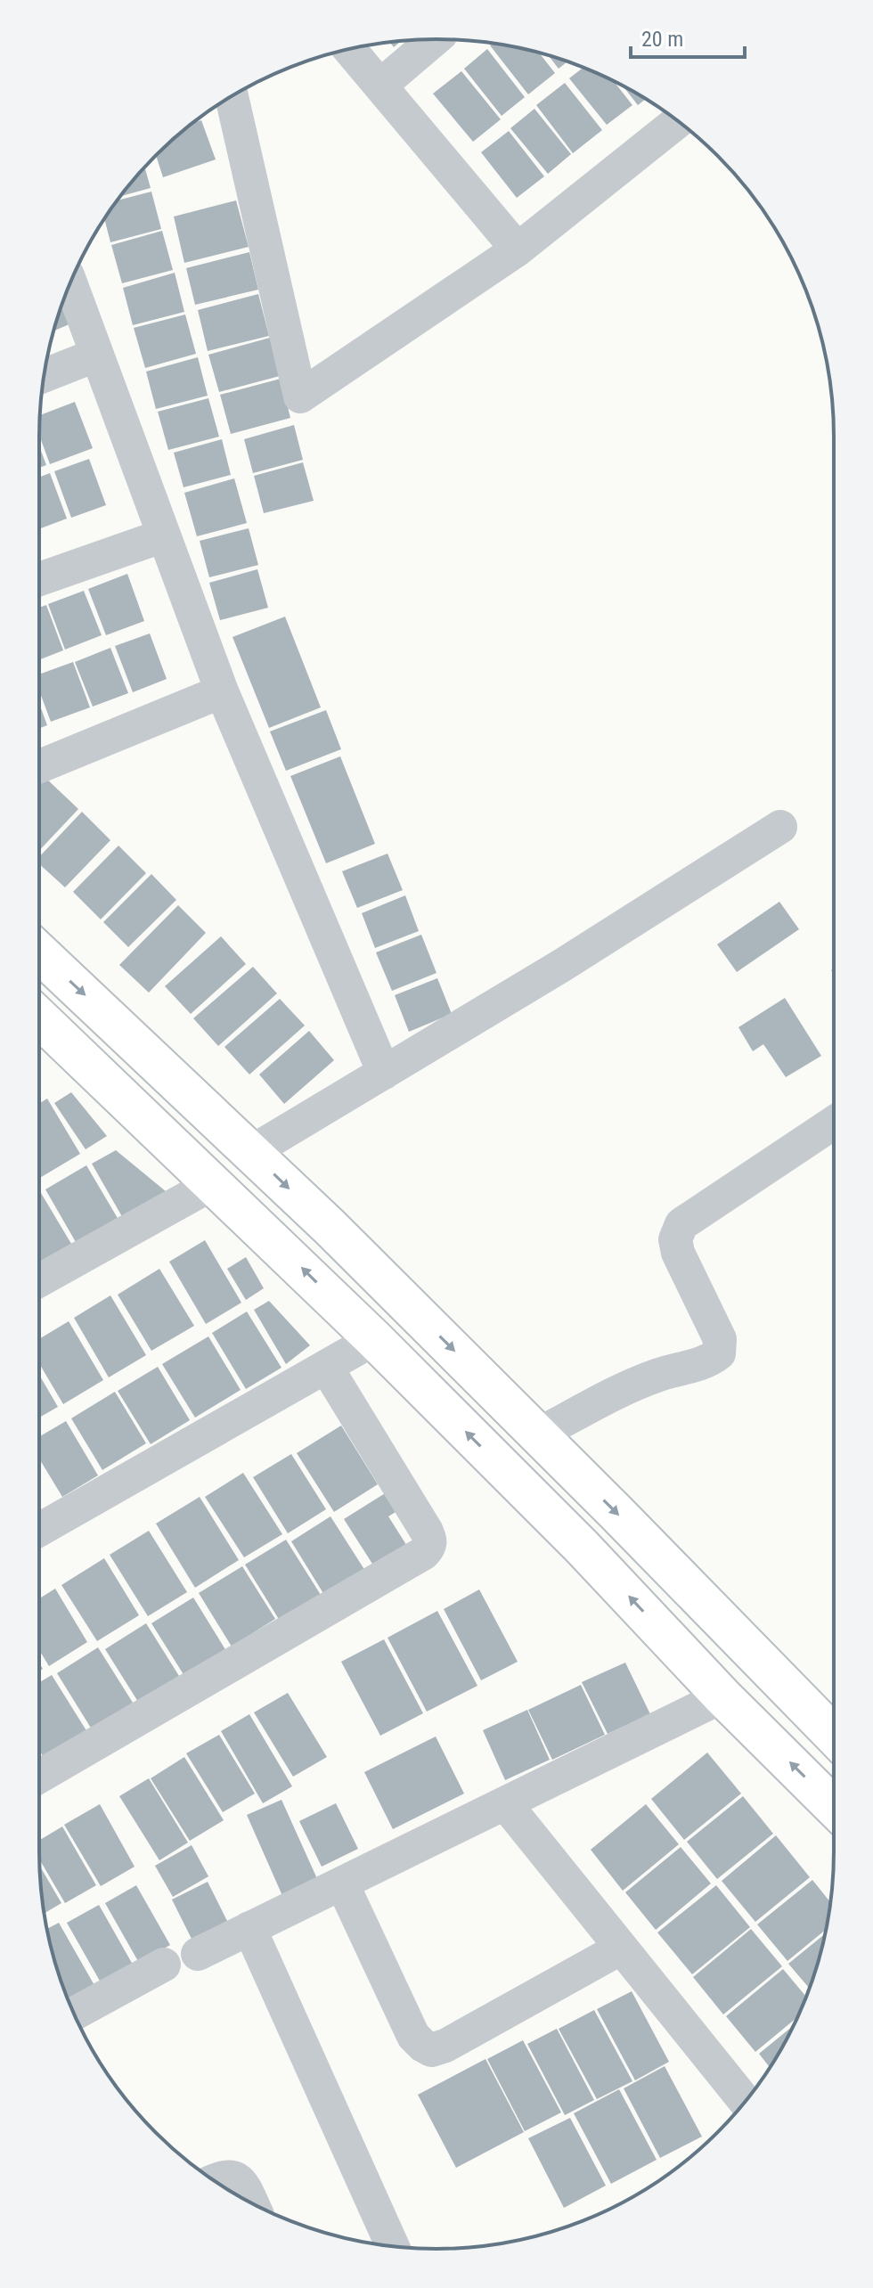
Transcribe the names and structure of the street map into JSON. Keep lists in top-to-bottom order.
{
  "scale_bar": "20 m"
}
